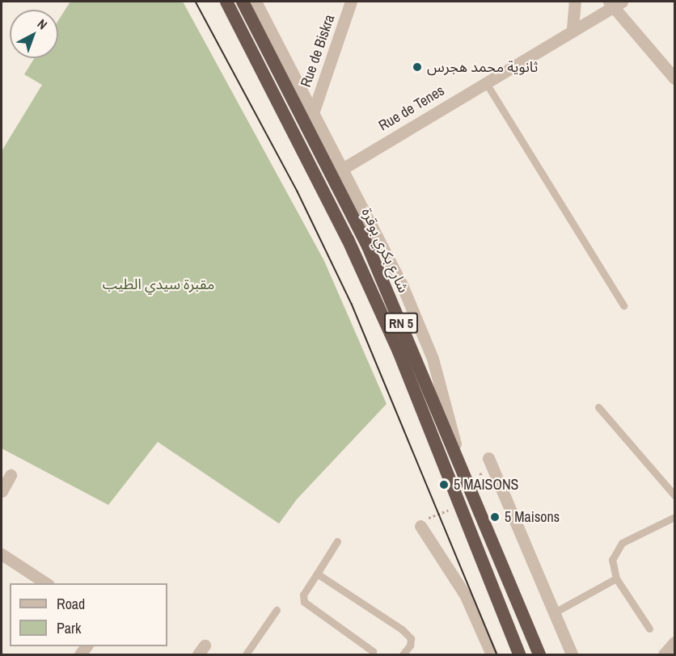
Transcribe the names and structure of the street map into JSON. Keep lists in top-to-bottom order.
{
  "streets": {
    "highway": ["شارع بكري بوقرة", "RN 5"],
    "street": ["Rue de Biskra", "Rue de Tenes"]
  },
  "parks": ["مقبرة سيدي الطيب"],
  "places": ["ثانوية محمد هجرس", "5 MAISONS", "5 Maisons"],
  "legend": ["Road", "Park"],
  "north": "top right"
}
